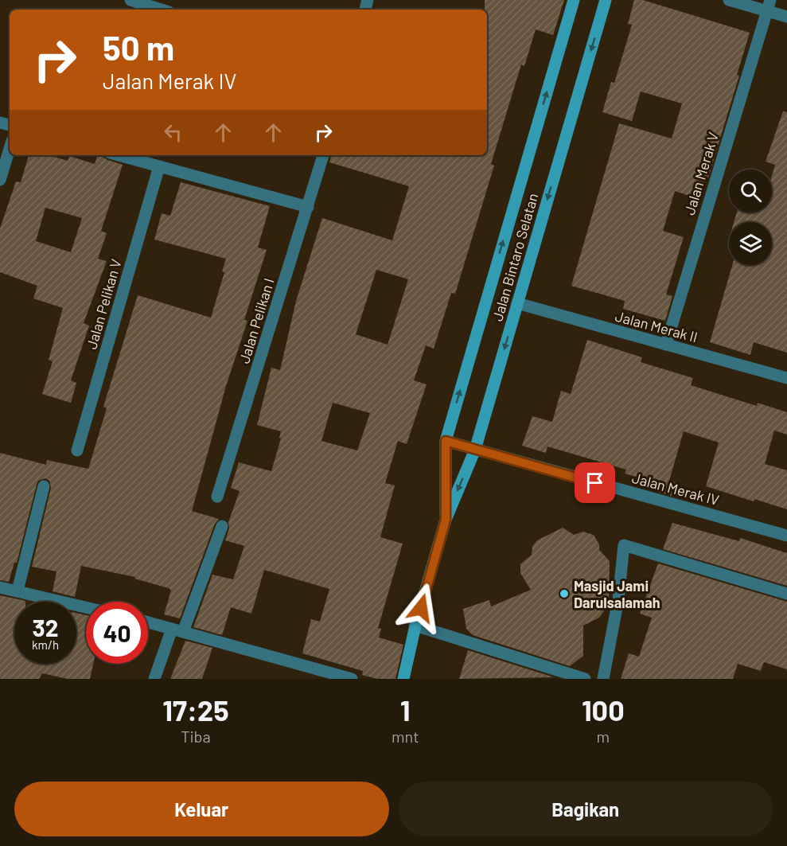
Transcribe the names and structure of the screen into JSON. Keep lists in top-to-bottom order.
{
  "streets": {
    "street": [
      "Jalan Merak V",
      "Jalan Bintaro Selatan",
      "Jalan Pelikan V",
      "Jalan Pelikan I",
      "Jalan Merak II",
      "Jalan Merak IV"
    ]
  },
  "crossings": [
    ["Jalan Merak V", "Jalan Merak II"],
    ["Jalan Bintaro Selatan", "Jalan Merak II"],
    ["Jalan Bintaro Selatan", "Jalan Merak IV"]
  ],
  "places": ["Masjid Jami Darulsalamah"],
  "page": {
    "turn": ["50 m", "Jalan Merak IV"],
    "speed": "32 km/h",
    "limit": "40",
    "eta": [
      "17:25",
      "Tiba",
      "1",
      "mnt",
      "100",
      "m"
    ],
    "buttons": ["Keluar", "Bagikan"]
  }
}
